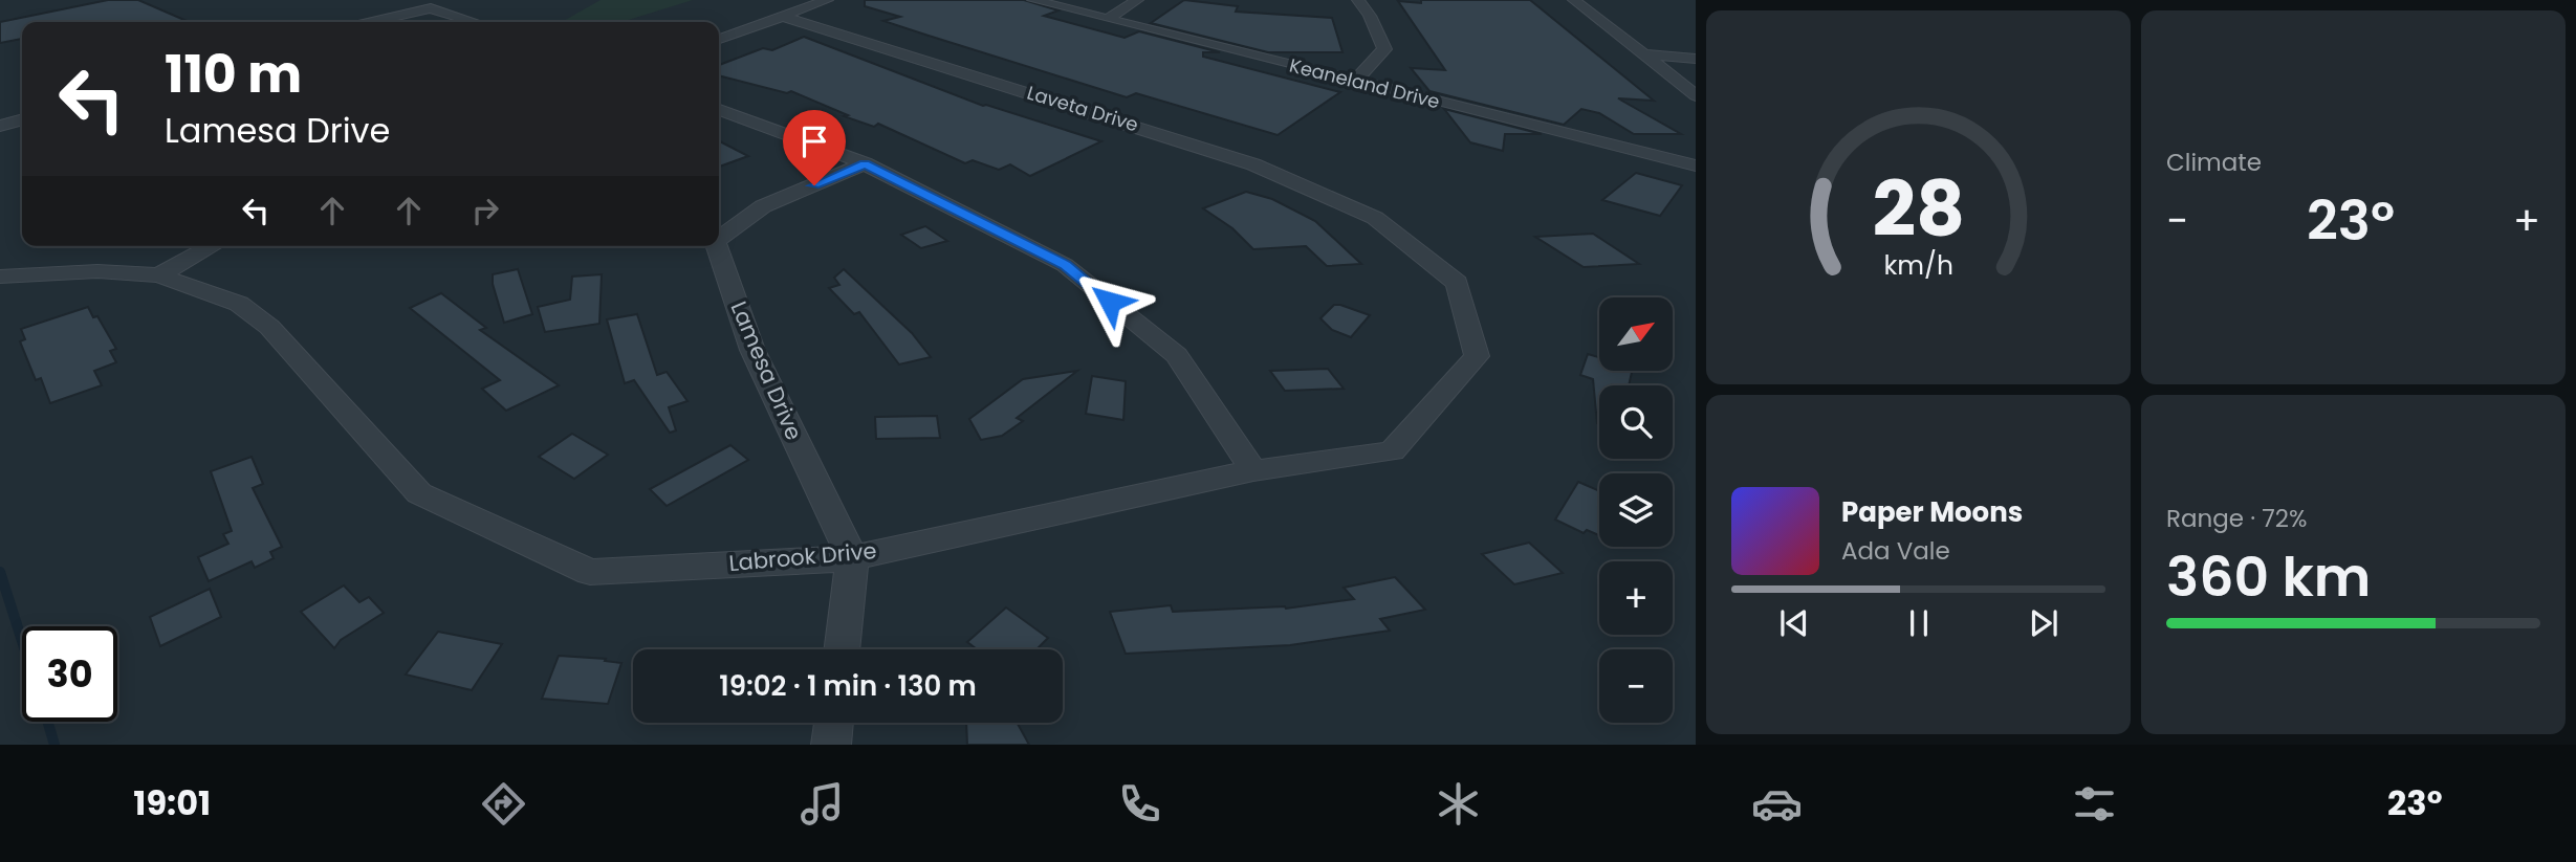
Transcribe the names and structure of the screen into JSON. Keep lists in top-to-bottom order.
{
  "streets": {
    "street": [
      "Keaneland Drive",
      "Laveta Drive",
      "Lamesa Drive",
      "Labrook Drive"
    ]
  },
  "crossings": [
    ["Laveta Drive", "Labrook Drive"],
    ["Lamesa Drive", "Labrook Drive"]
  ],
  "north": "top right",
  "page": {
    "tile": [
      "Climate",
      ["Range · 72%", "360 km"]
    ],
    "turn": ["110 m", "Lamesa Drive"],
    "heat": ["−", "23°", "+"],
    "map_buttons": ["+", "−"],
    "song": ["Paper Moons", "Ada Vale"],
    "limit": "30",
    "trip": "19:02 · 1 min · 130 m",
    "tabs": ["19:01", "23°"],
    "gauge": ["28", "km/h"]
  }
}
